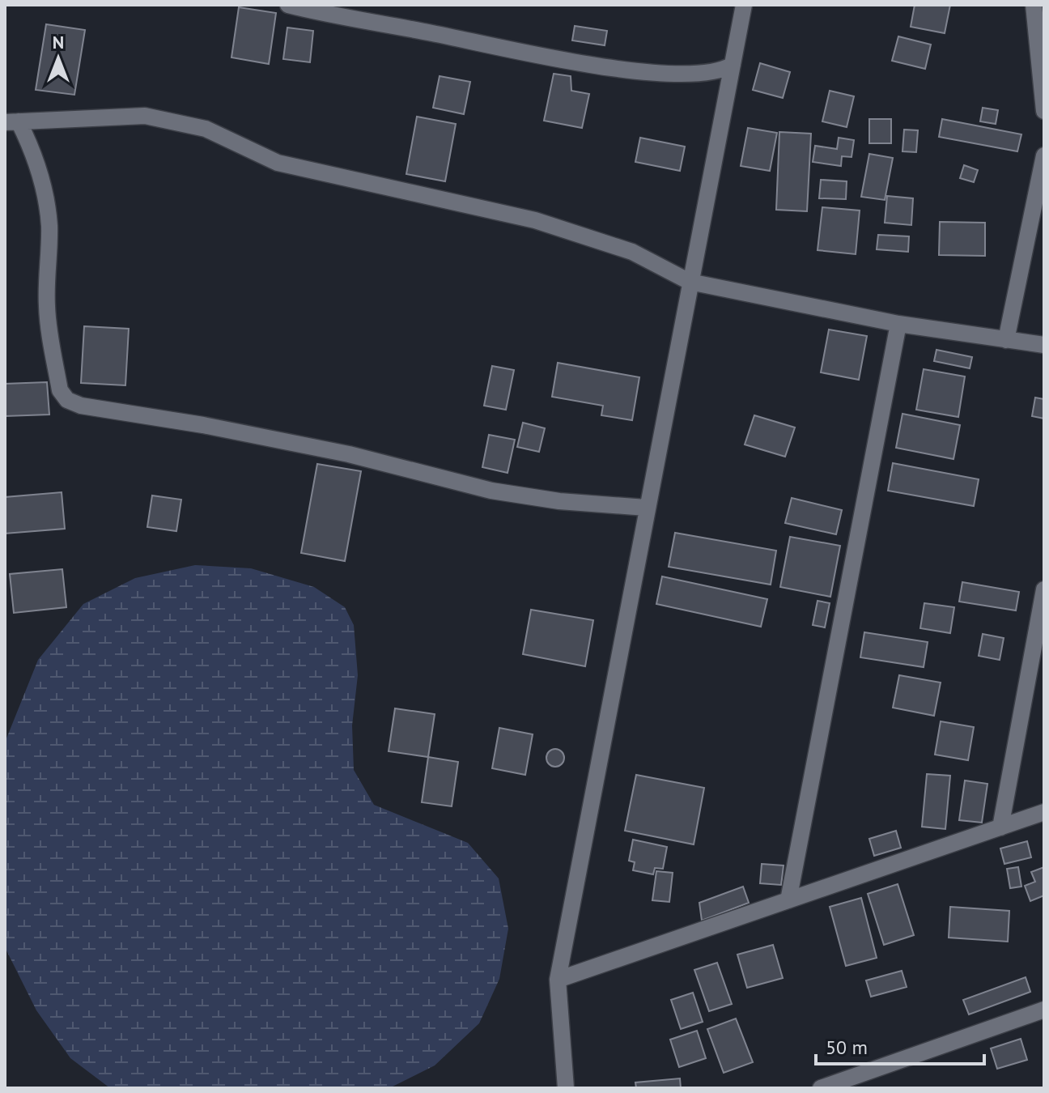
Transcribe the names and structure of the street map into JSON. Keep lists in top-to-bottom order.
{
  "scale_bar": "50 m",
  "north": "top"
}
